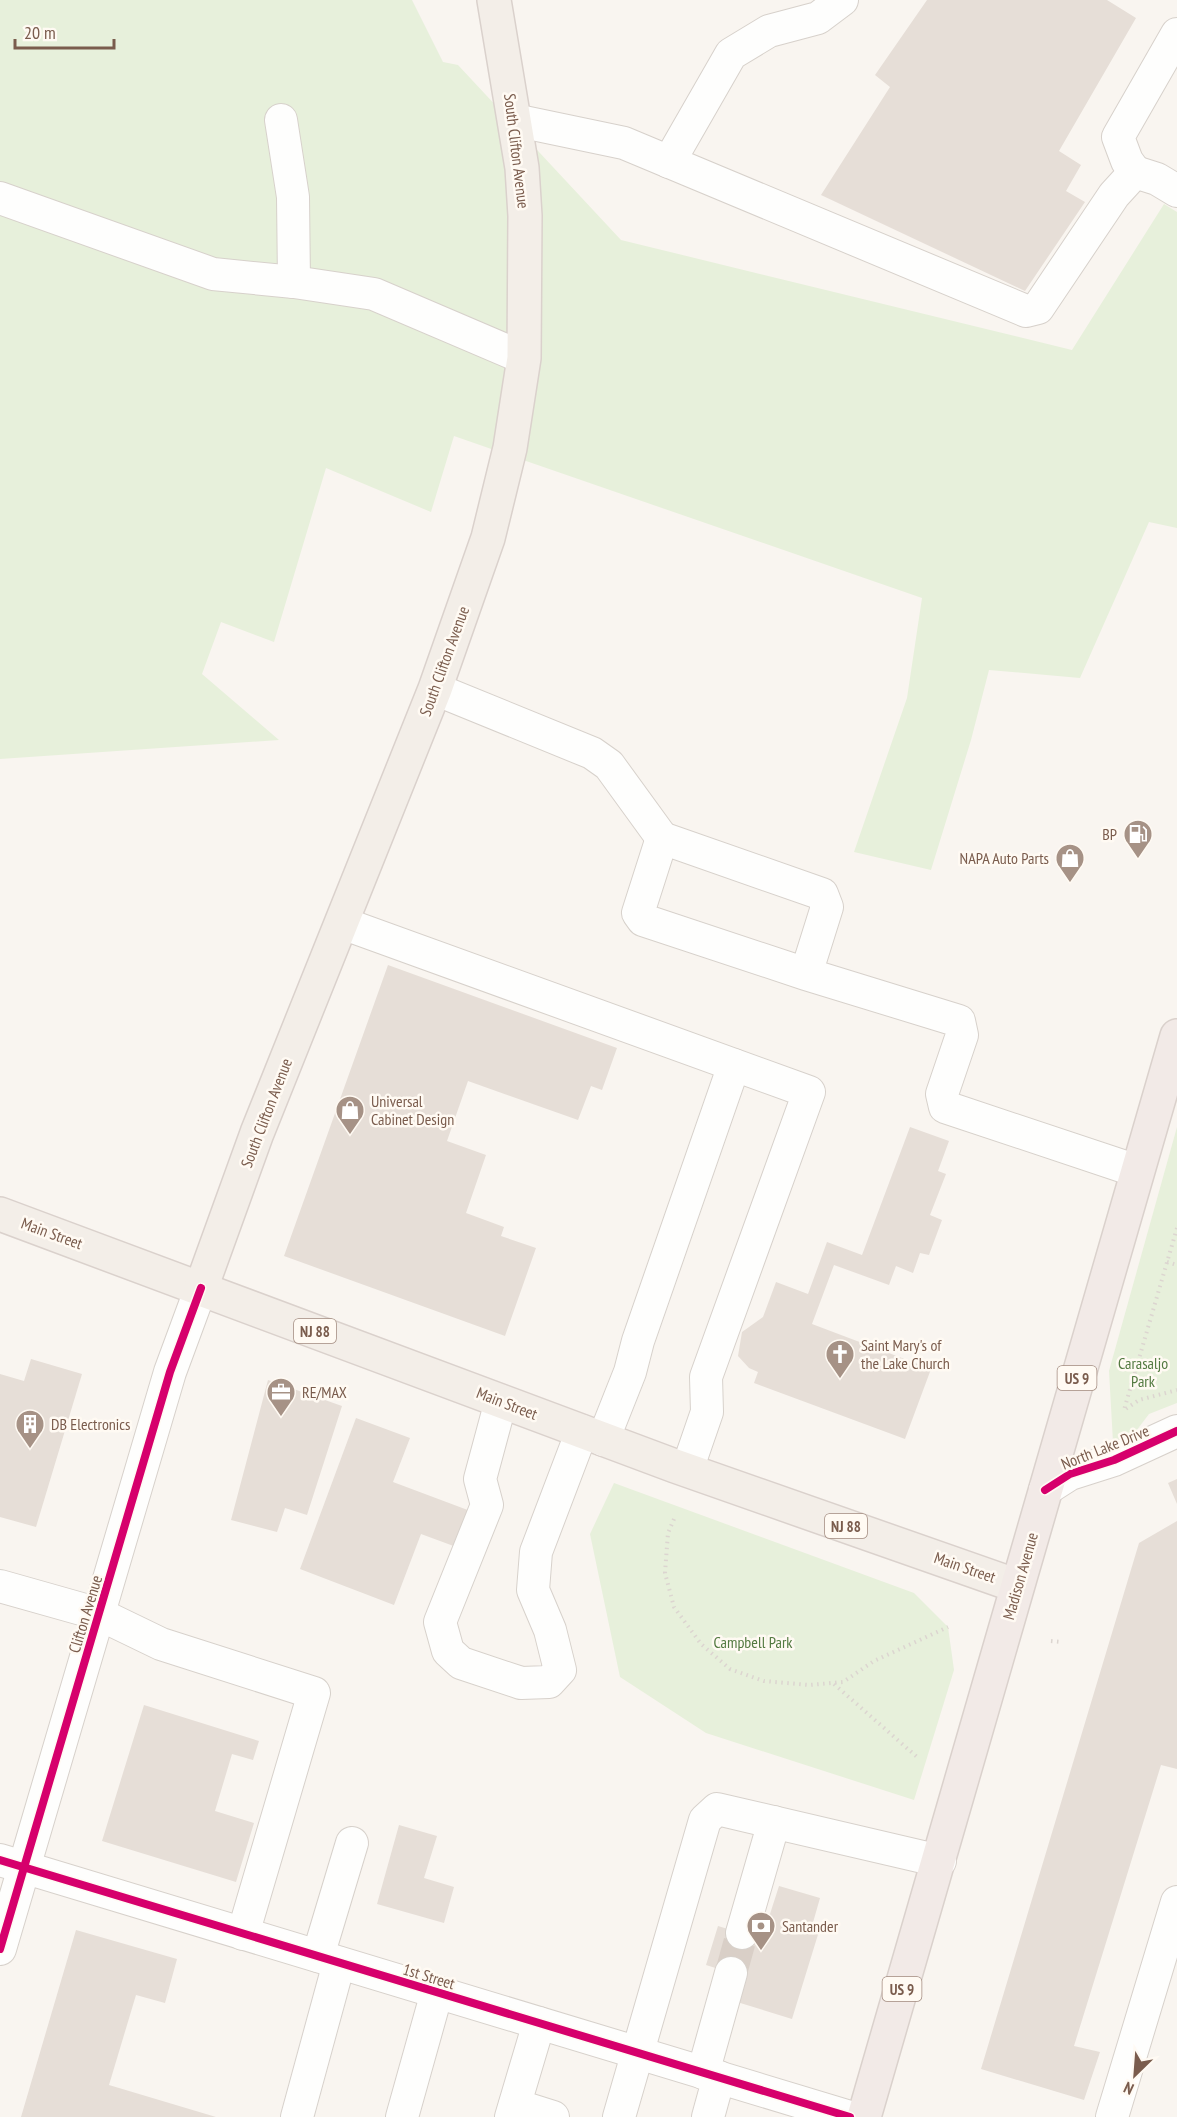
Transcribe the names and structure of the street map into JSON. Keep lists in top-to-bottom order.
{
  "streets": {
    "highway": ["US 9", "Madison Avenue"],
    "main road": ["South Clifton Avenue", "Main Street", "NJ 88"],
    "street": ["North Lake Drive", "Clifton Avenue", "1st Street"]
  },
  "crossings": [
    ["South Clifton Avenue", "Main Street"],
    ["South Clifton Avenue", "Clifton Avenue"],
    ["Main Street", "Madison Avenue"],
    ["Main Street", "Clifton Avenue"],
    ["North Lake Drive", "Madison Avenue"],
    ["Clifton Avenue", "1st Street"]
  ],
  "parks": ["Carasaljo Park", "Campbell Park"],
  "places": {
    "fuel station": ["BP"],
    "shop": ["NAPA Auto Parts", "Universal Cabinet Design"],
    "church": ["Saint Mary's of the Lake Church"],
    "office": ["RE/MAX"],
    "building": ["DB Electronics"],
    "bank": ["Santander"]
  },
  "scale_bar": "20 m",
  "north": "bottom left"
}
